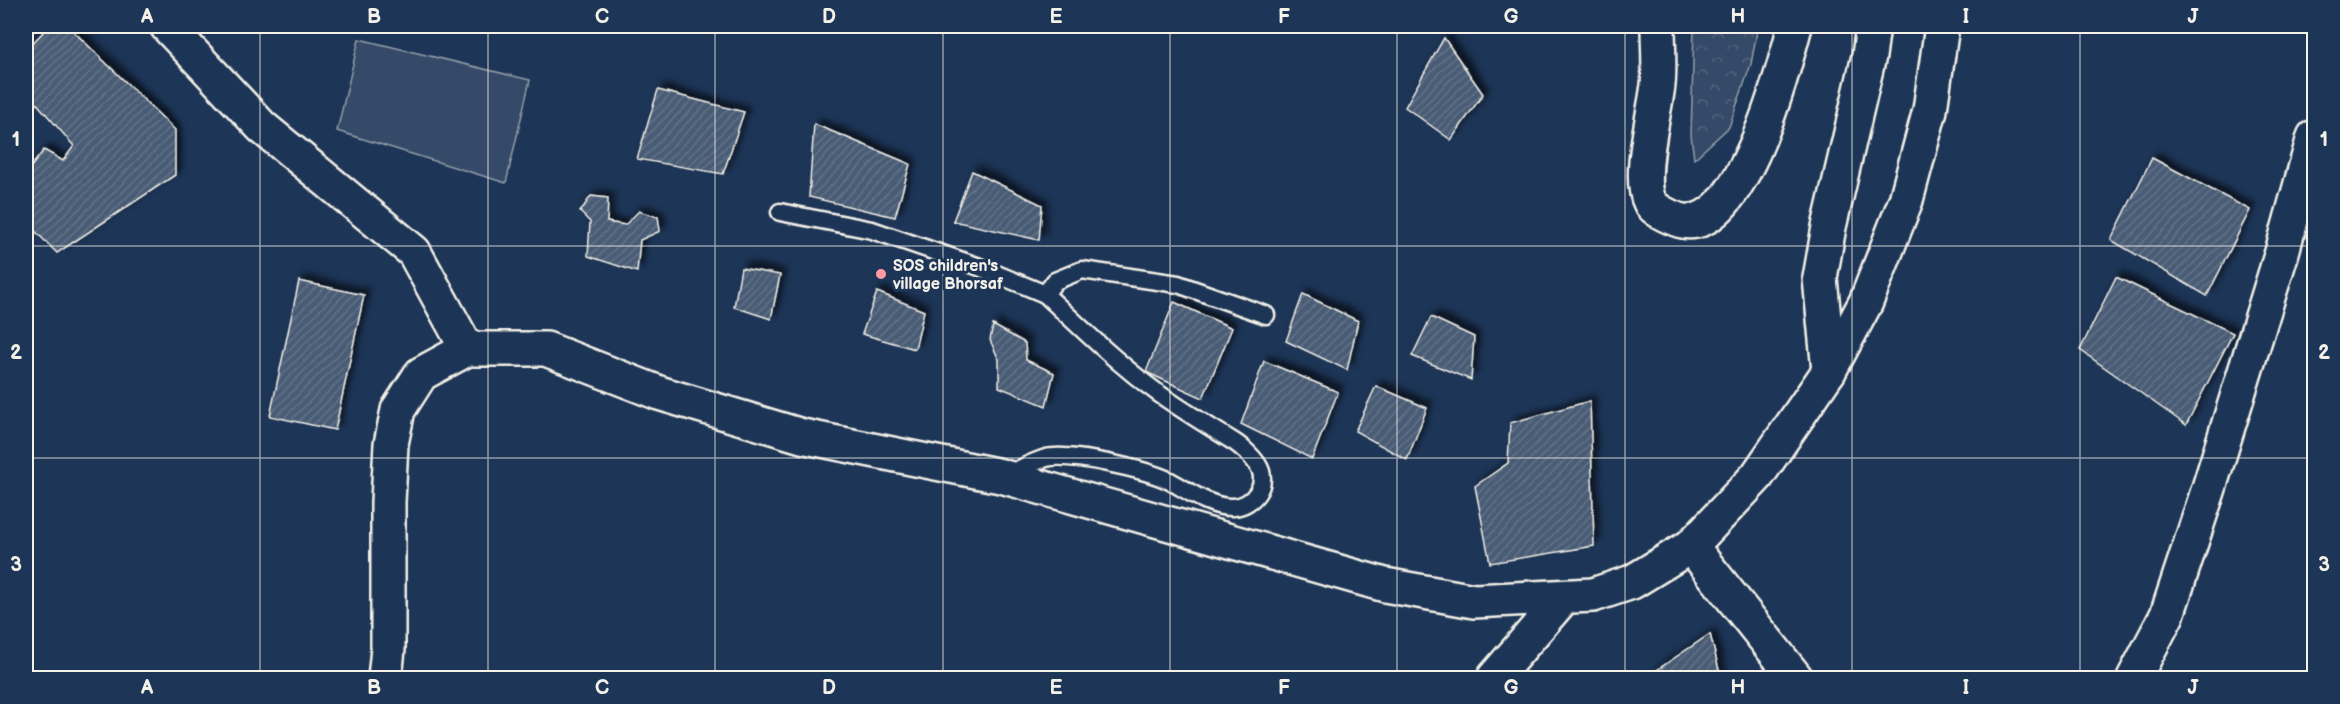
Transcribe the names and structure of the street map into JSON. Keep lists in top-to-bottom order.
{
  "places": ["SOS children's village Bhorsaf"],
  "grid": {
    "columns": [
      "A",
      "B",
      "C",
      "D",
      "E",
      "F",
      "G",
      "H",
      "I",
      "J"
    ],
    "rows": ["1", "2", "3"]
  }
}
